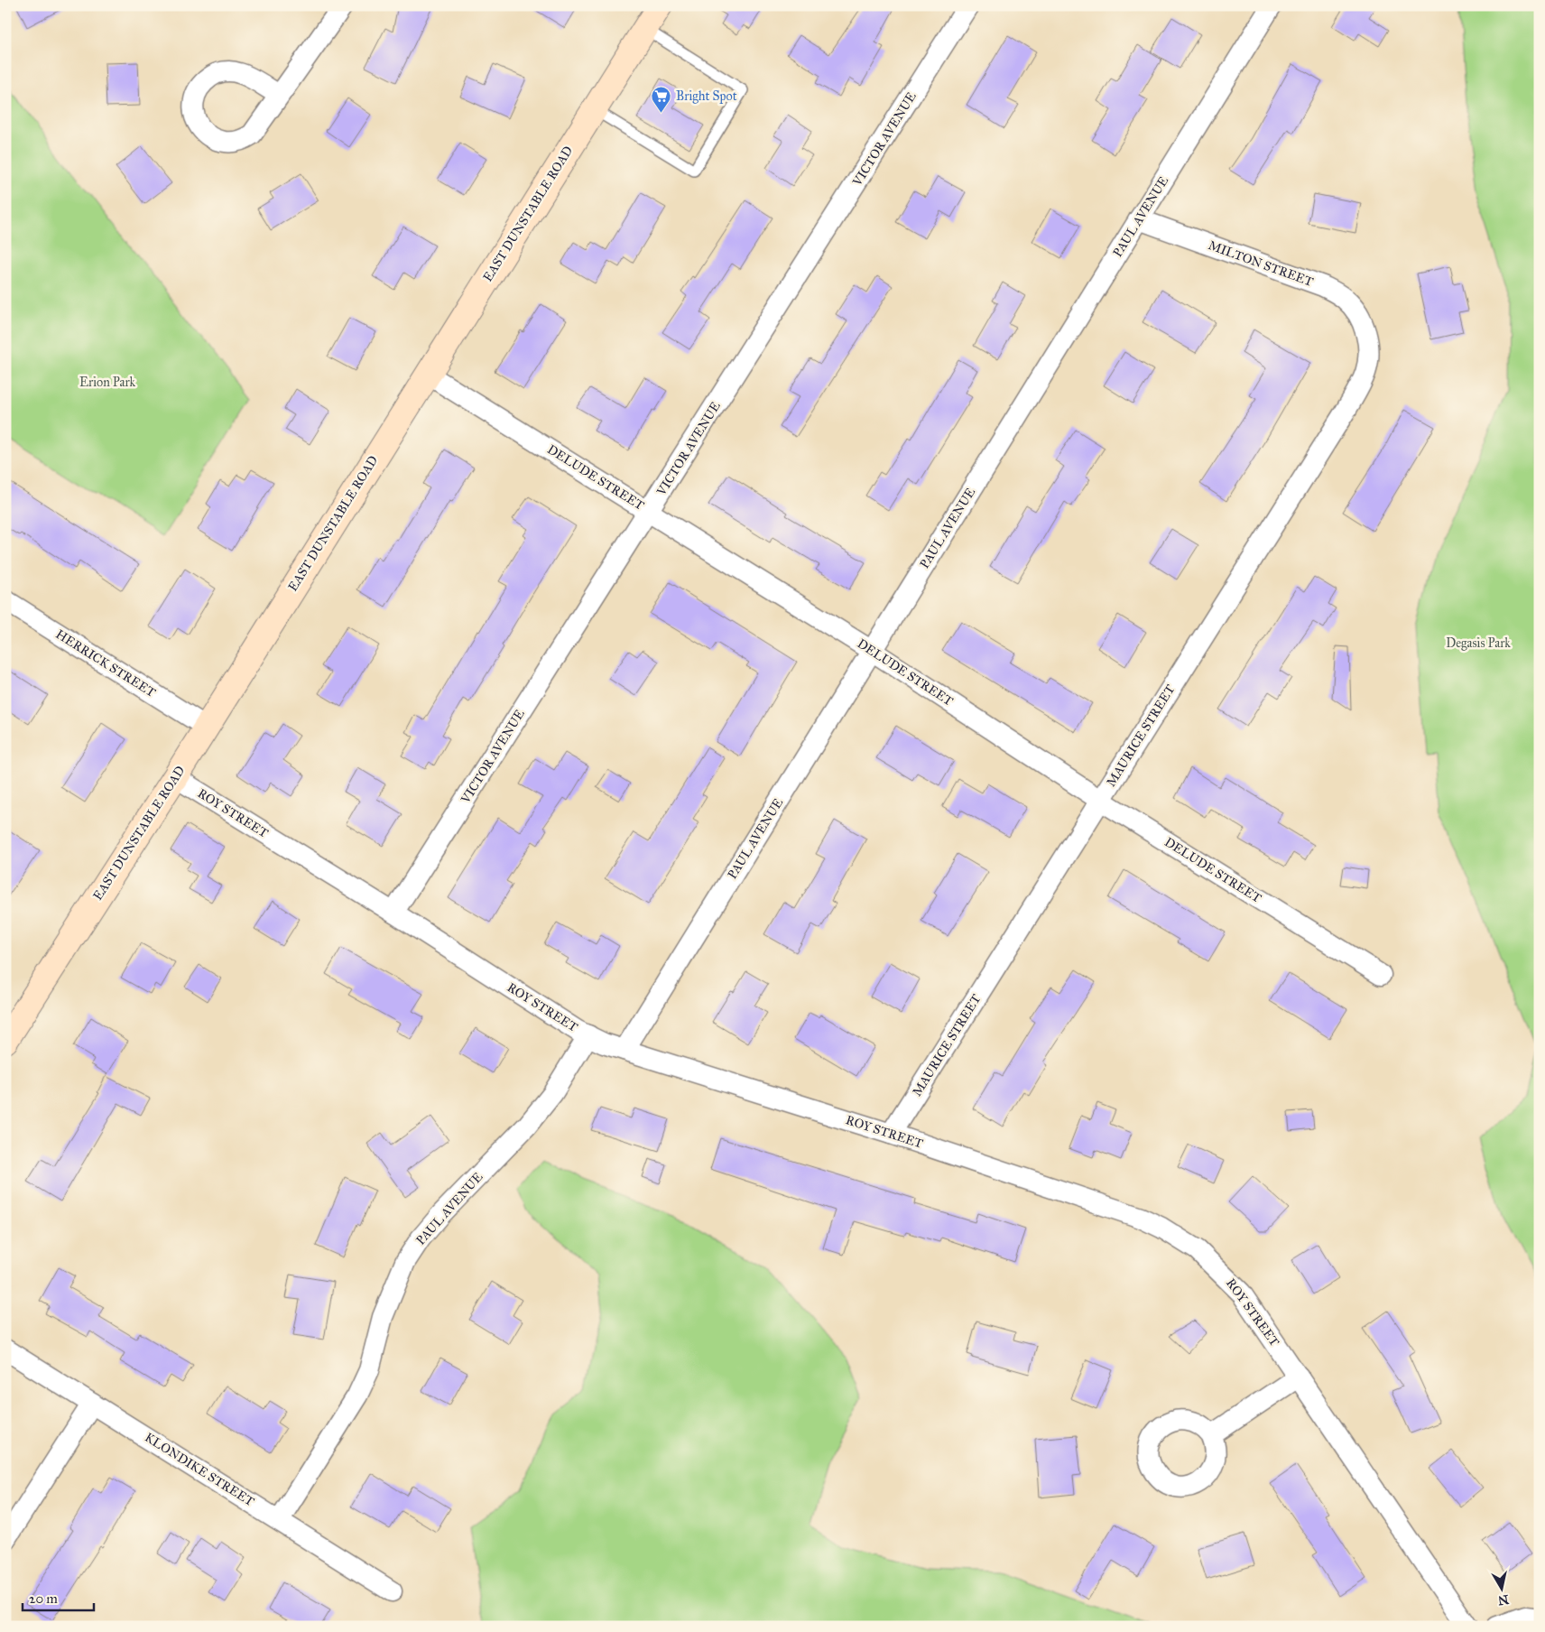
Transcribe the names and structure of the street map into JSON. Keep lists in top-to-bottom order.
{
  "streets": {
    "street": [
      "VICTOR AVENUE",
      "EAST DUNSTABLE ROAD",
      "PAUL AVENUE",
      "MILTON STREET",
      "DELUDE STREET",
      "HERRICK STREET",
      "MAURICE STREET",
      "ROY STREET",
      "KLONDIKE STREET"
    ]
  },
  "crossings": [
    ["VICTOR AVENUE", "DELUDE STREET"],
    ["VICTOR AVENUE", "ROY STREET"],
    ["EAST DUNSTABLE ROAD", "DELUDE STREET"],
    ["EAST DUNSTABLE ROAD", "HERRICK STREET"],
    ["EAST DUNSTABLE ROAD", "ROY STREET"],
    ["PAUL AVENUE", "MILTON STREET"],
    ["PAUL AVENUE", "DELUDE STREET"],
    ["PAUL AVENUE", "ROY STREET"],
    ["PAUL AVENUE", "KLONDIKE STREET"],
    ["MILTON STREET", "MAURICE STREET"],
    ["DELUDE STREET", "MAURICE STREET"],
    ["MAURICE STREET", "ROY STREET"]
  ],
  "parks": ["Erion Park", "Degasis Park"],
  "places": {
    "supermarket": ["Bright Spot"]
  },
  "scale_bar": "20 m",
  "north": "bottom"
}
